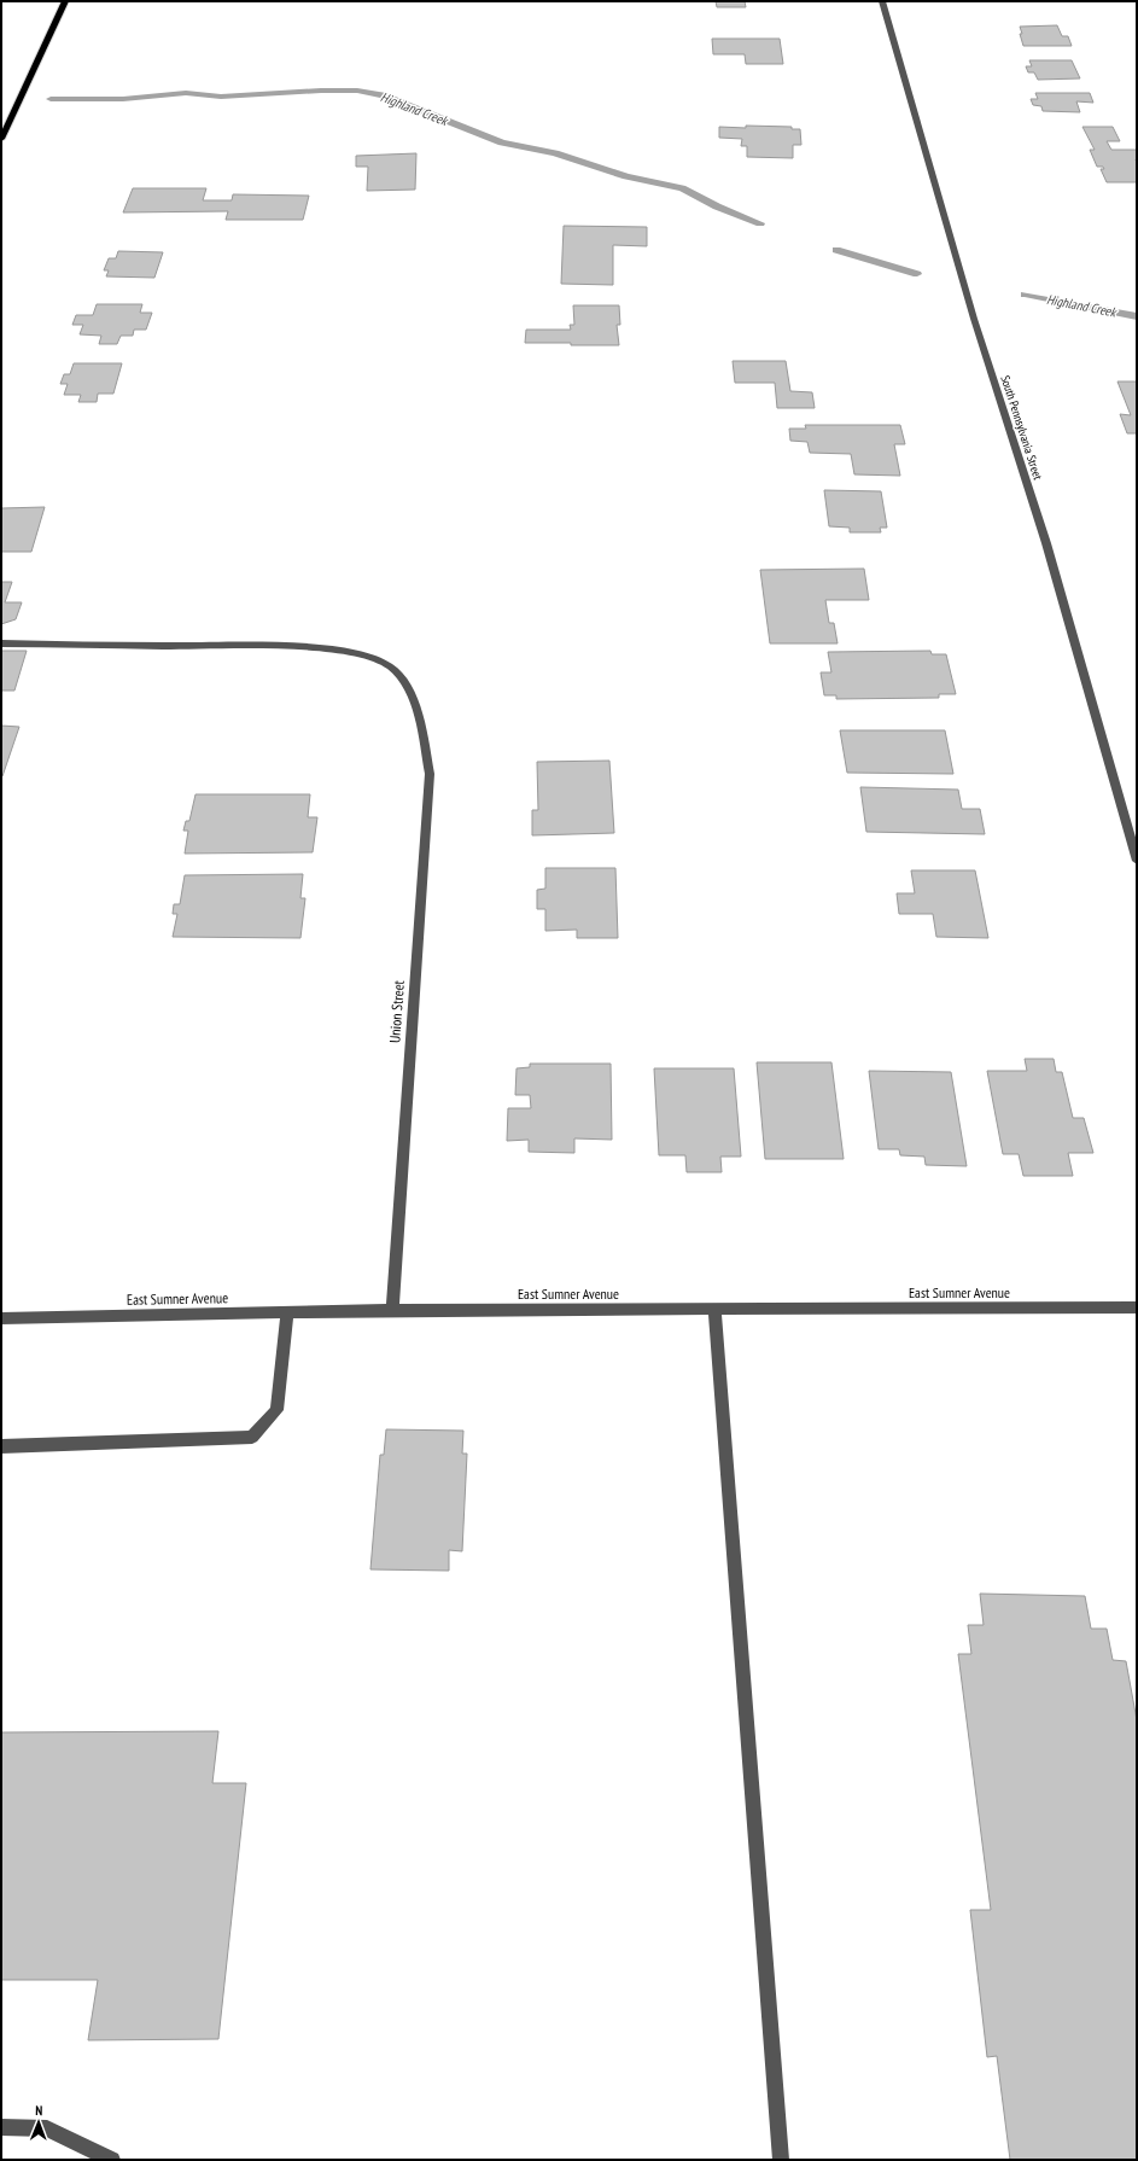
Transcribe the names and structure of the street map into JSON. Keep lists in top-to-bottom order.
{
  "streets": {
    "street": ["South Pennsylvania Street", "Union Street", "East Sumner Avenue"]
  },
  "crossings": [
    ["Union Street", "East Sumner Avenue"]
  ],
  "water": ["Highland Creek"],
  "north": "top"
}
